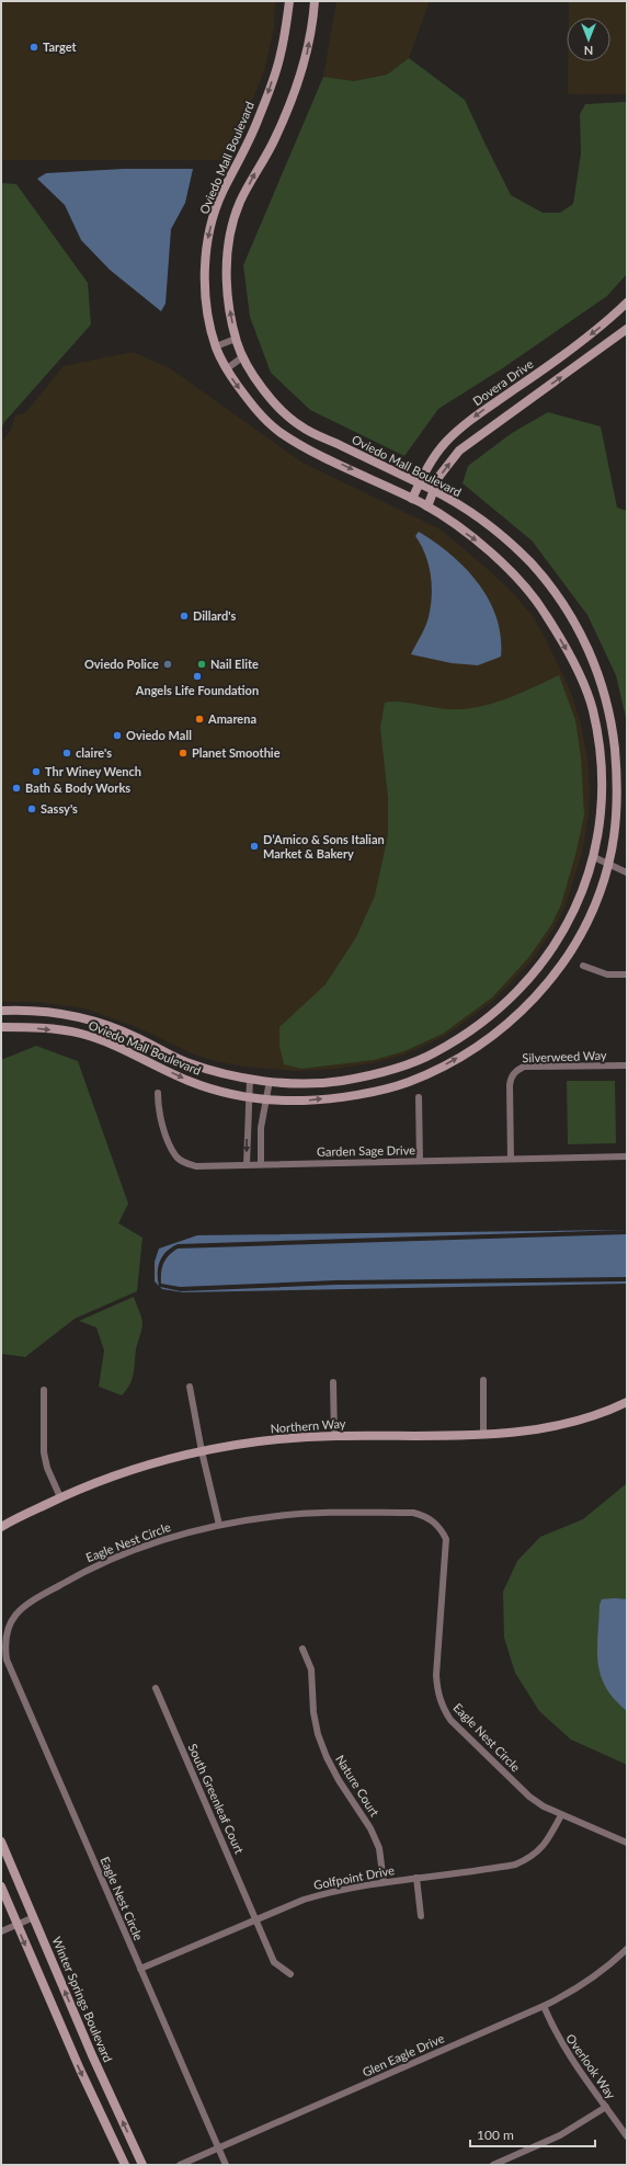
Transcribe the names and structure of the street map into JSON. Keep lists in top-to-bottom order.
{
  "streets": {
    "street": [
      "Oviedo Mall Boulevard",
      "Dovera Drive",
      "Silverweed Way",
      "Garden Sage Drive",
      "Northern Way",
      "Eagle Nest Circle",
      "Nature Court",
      "South Greenleaf Court",
      "Golfpoint Drive",
      "Winter Springs Boulevard",
      "Glen Eagle Drive",
      "Overlook Way"
    ]
  },
  "crossings": [
    ["Oviedo Mall Boulevard", "Dovera Drive"],
    ["Silverweed Way", "Garden Sage Drive"],
    ["Eagle Nest Circle", "Golfpoint Drive"],
    ["Eagle Nest Circle", "Glen Eagle Drive"],
    ["Nature Court", "Golfpoint Drive"],
    ["South Greenleaf Court", "Golfpoint Drive"],
    ["Glen Eagle Drive", "Overlook Way"]
  ],
  "places": [
    "Target",
    "Dillard's",
    "Oviedo Police",
    "Nail Elite",
    "Angels Life Foundation",
    "Amarena",
    "Oviedo Mall",
    "claire's",
    "Planet Smoothie",
    "Thr Winey Wench",
    "Bath & Body Works",
    "Sassy's",
    "D’Amico & Sons Italian Market & Bakery"
  ],
  "scale_bar": "100 m",
  "north": "bottom"
}
